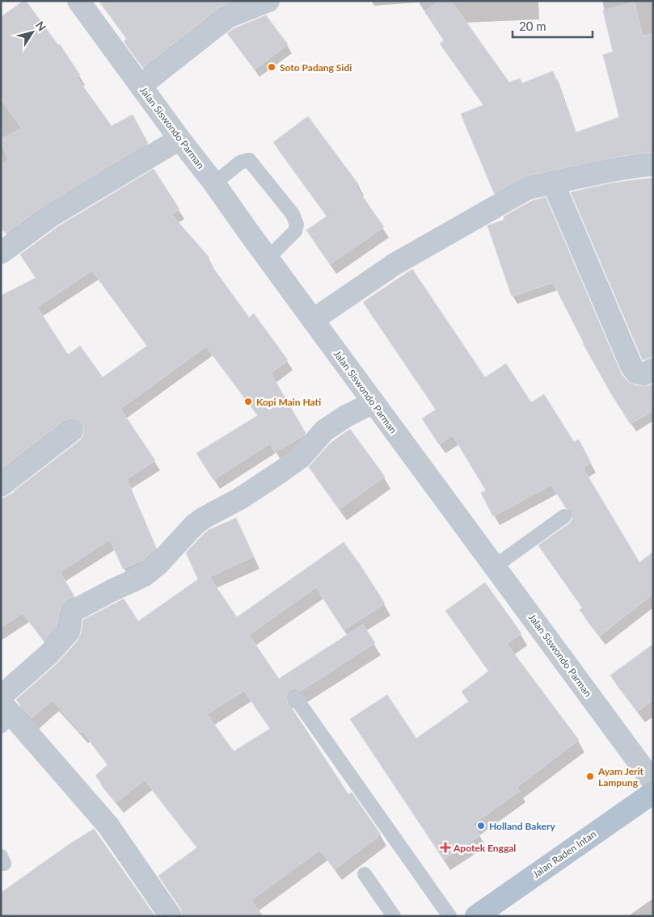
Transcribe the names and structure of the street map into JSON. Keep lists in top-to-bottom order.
{
  "streets": {
    "main road": ["Jalan Raden Intan"],
    "street": ["Jalan Siswondo Parman"]
  },
  "places": {
    "other": [
      "Soto Padang Sidi",
      "Kopi Main Hati",
      "Ayam Jerit Lampung",
      "Holland Bakery"
    ],
    "health": ["Apotek Enggal"]
  },
  "scale_bar": "20 m",
  "north": "top right"
}
